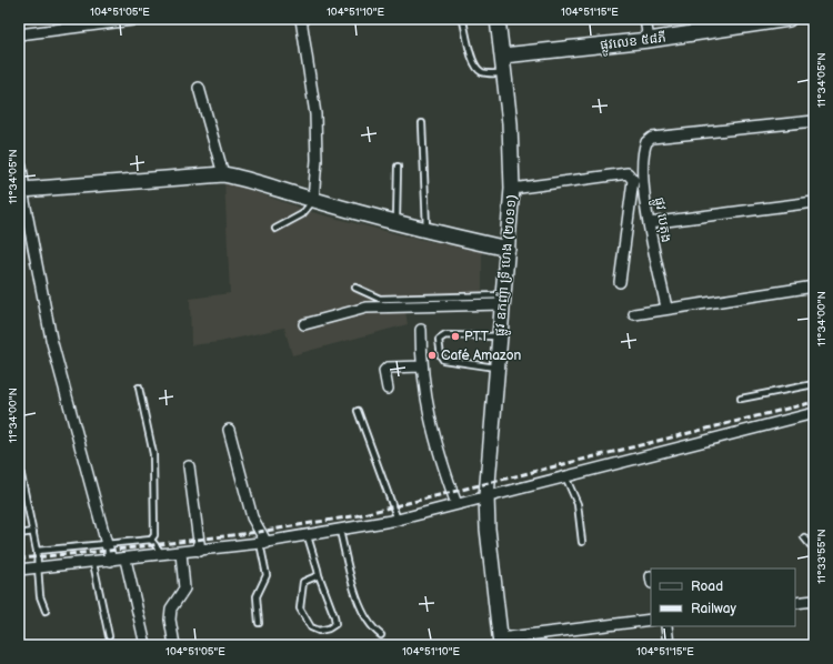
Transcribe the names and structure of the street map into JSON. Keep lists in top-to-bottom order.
{
  "streets": {
    "street": ["ផ្លូវលេខ ៥៨ភី", "ផ្លូវ បេតុង", "ផ្លូវ ឧកញ៉ា ទ្រី ហេង (២០១១)"]
  },
  "crossings": [
    ["ផ្លូវលេខ ៥៨ភី", "ផ្លូវ ឧកញ៉ា ទ្រី ហេង (២០១១)"]
  ],
  "places": ["PTT", "Café Amazon"],
  "legend": ["Road", "Railway"],
  "coordinates": [
    "104°51'05\"E",
    "104°51'10\"E",
    "104°51'15\"E",
    "11°34'05\"N",
    "11°34'00\"N",
    "11°33'55\"N"
  ]
}
